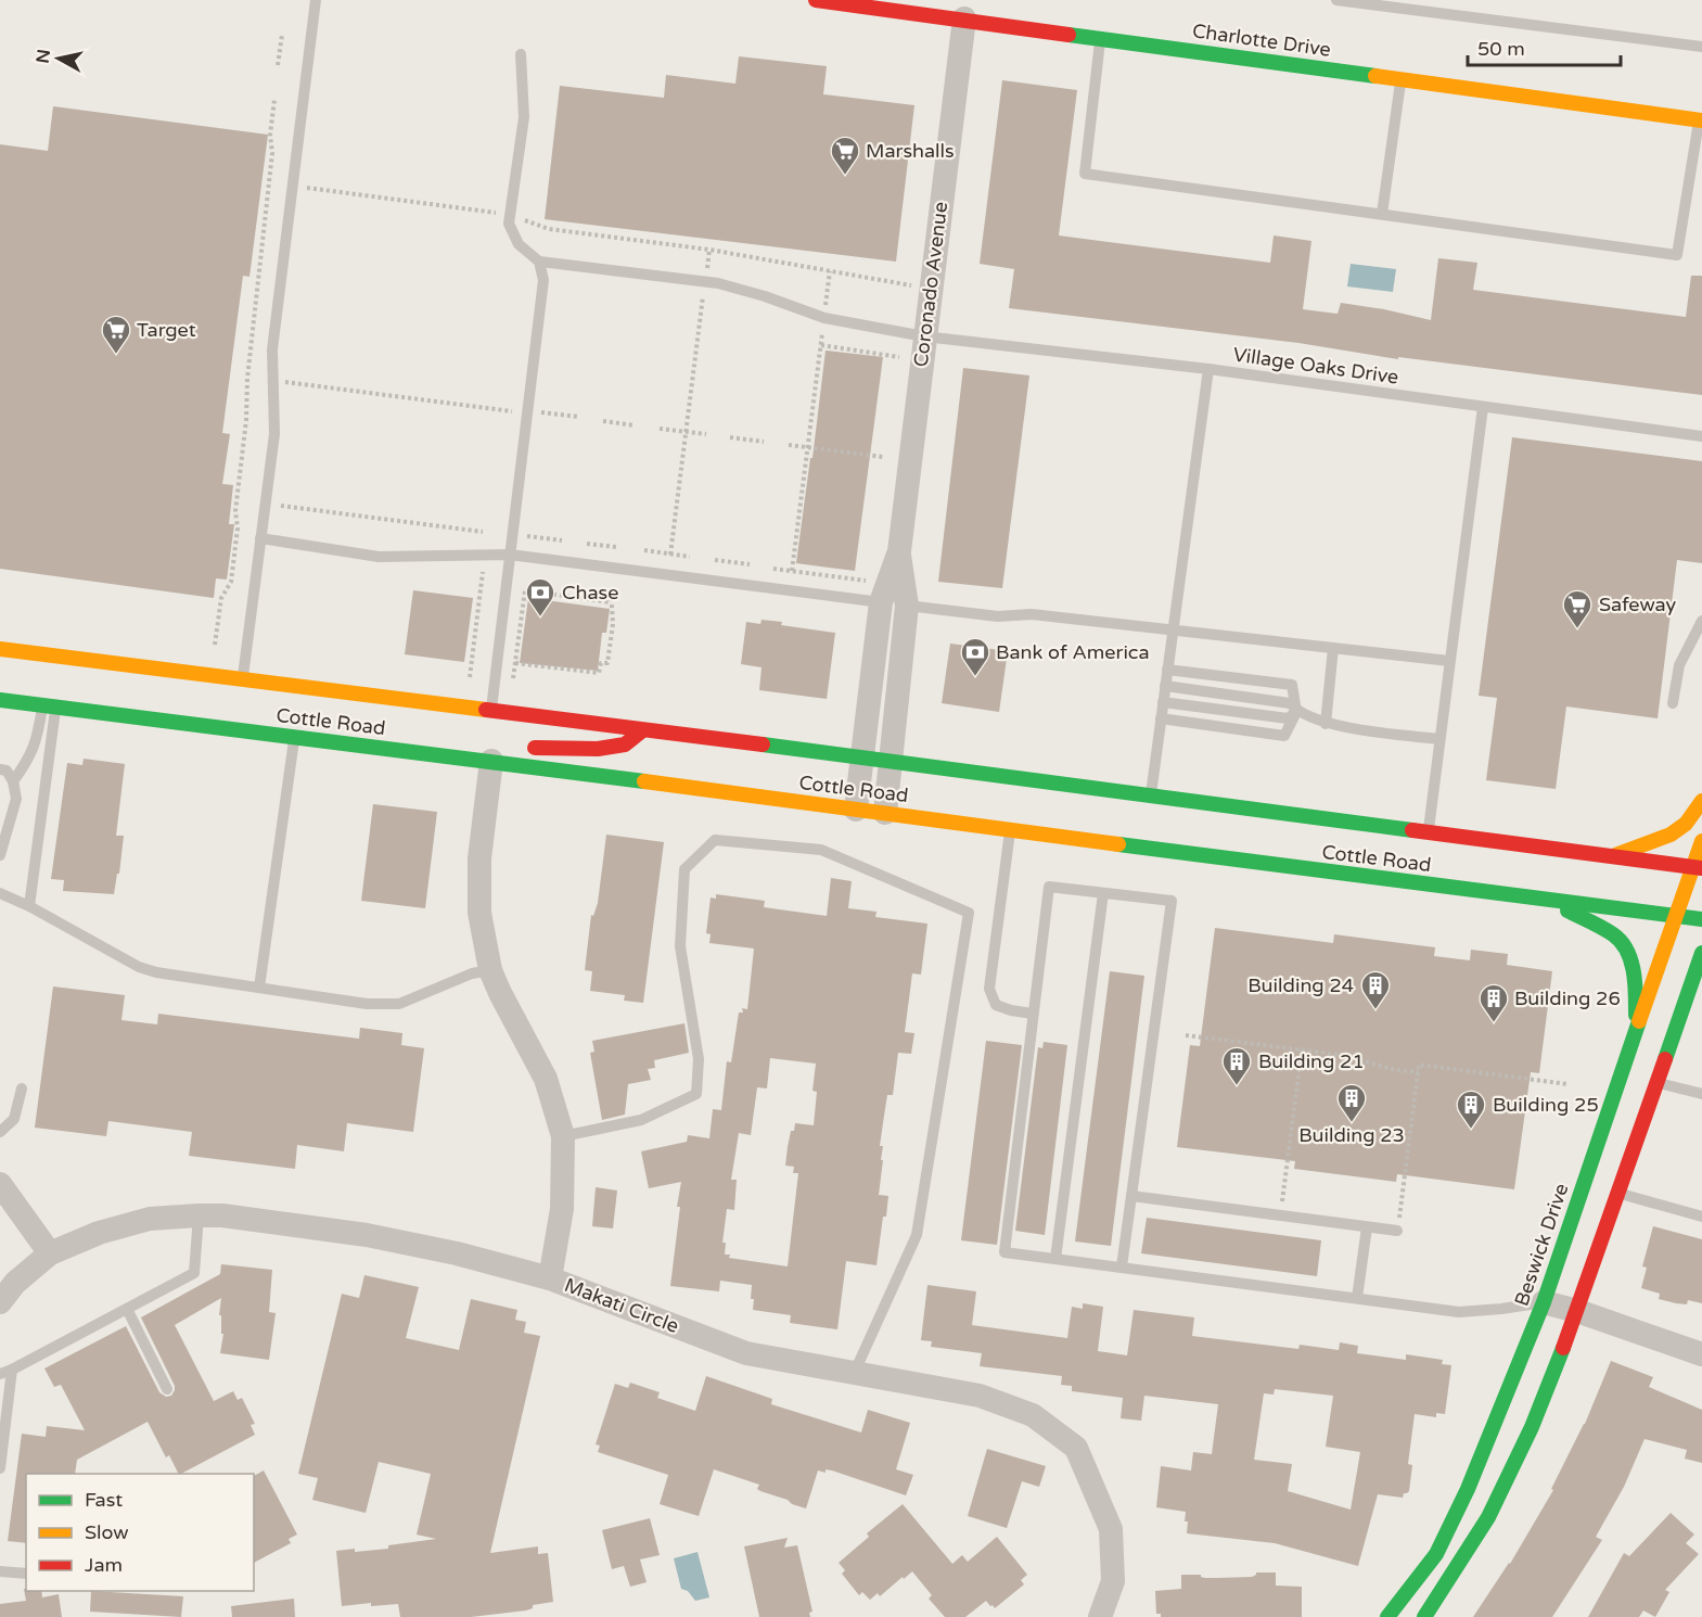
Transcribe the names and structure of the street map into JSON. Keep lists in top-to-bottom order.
{
  "streets": {
    "main road": ["Charlotte Drive", "Cottle Road", "Beswick Drive"],
    "street": ["Coronado Avenue", "Makati Circle"],
    "lane": ["Village Oaks Drive"]
  },
  "crossings": [
    ["Charlotte Drive", "Coronado Avenue"],
    ["Coronado Avenue", "Village Oaks Drive"],
    ["Coronado Avenue", "Cottle Road"],
    ["Cottle Road", "Beswick Drive"]
  ],
  "places": {
    "supermarket": ["Marshalls", "Target", "Safeway"],
    "bank": ["Chase", "Bank of America"],
    "building": [
      "Building 24",
      "Building 26",
      "Building 21",
      "Building 23",
      "Building 25"
    ]
  },
  "legend": ["Fast", "Slow", "Jam"],
  "scale_bar": "50 m",
  "north": "left"
}
